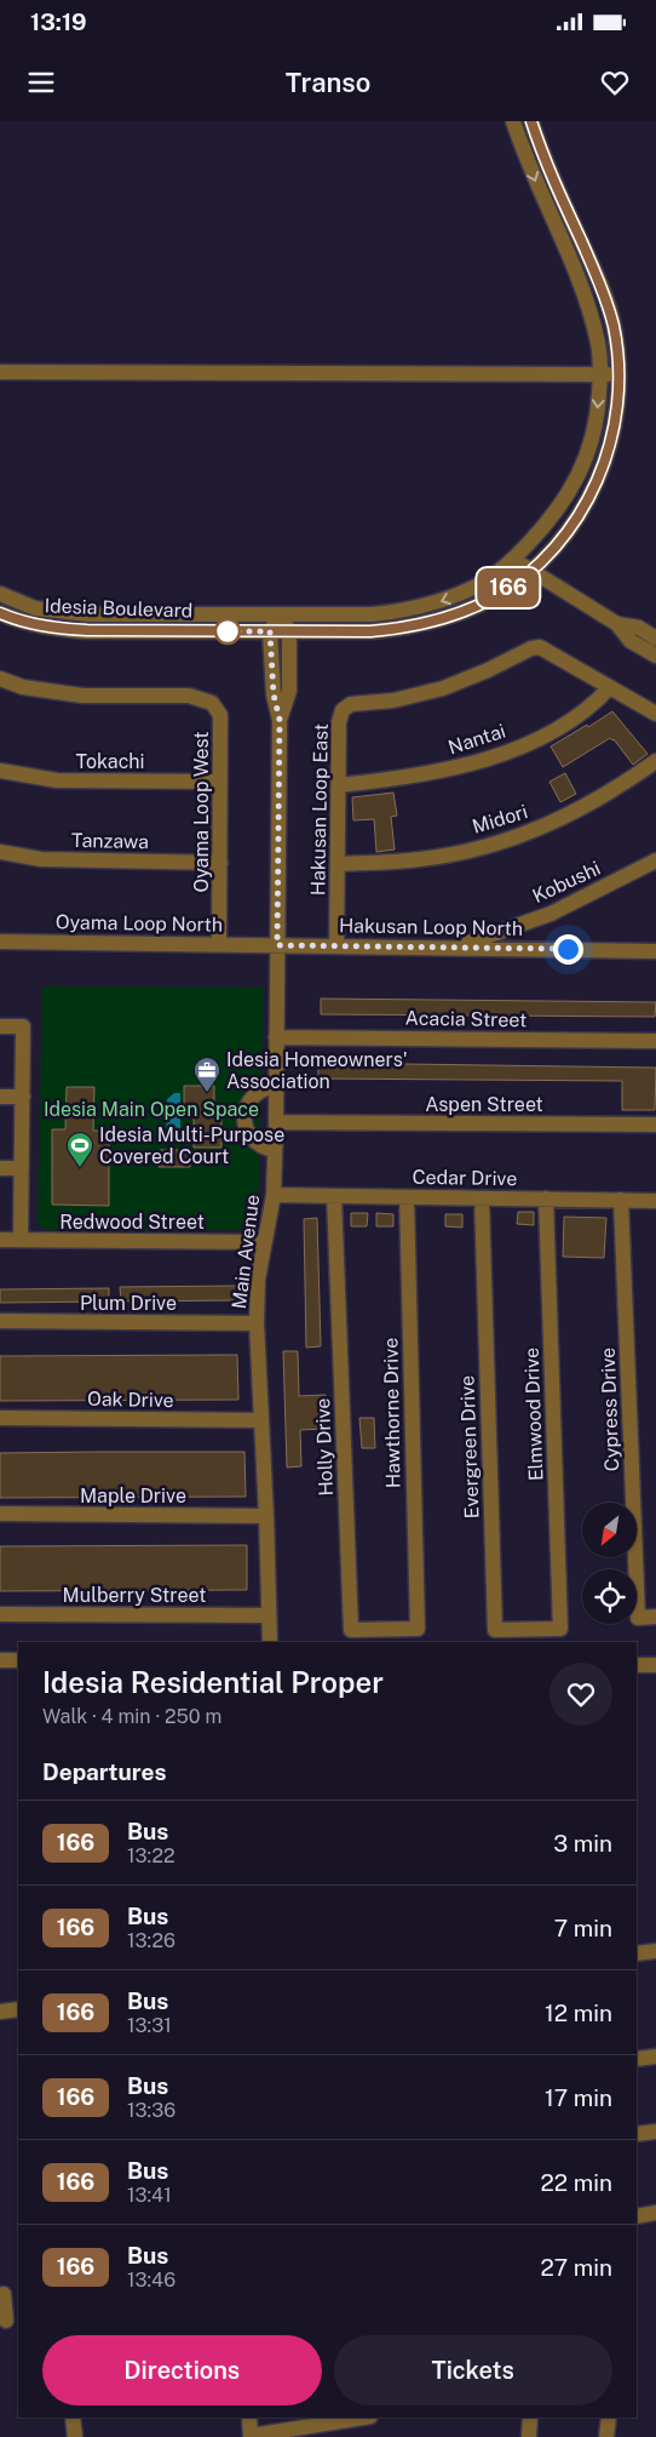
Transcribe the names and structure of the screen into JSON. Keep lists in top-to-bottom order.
{
  "streets": {
    "street": [
      "Idesia Boulevard",
      "Nantai",
      "Tokachi",
      "Hakusan Loop East",
      "Oyama Loop West",
      "Midori",
      "Tanzawa",
      "Kobushi",
      "Oyama Loop North",
      "Hakusan Loop North",
      "Acacia Street",
      "Aspen Street",
      "Cedar Drive",
      "Redwood Street",
      "Main Avenue",
      "Plum Drive",
      "Oak Drive",
      "Cypress Drive",
      "Hawthorne Drive",
      "Elmwood Drive",
      "Holly Drive",
      "Evergreen Drive",
      "Maple Drive",
      "Mulberry Street"
    ]
  },
  "crossings": [
    ["Idesia Boulevard", "Main Avenue"],
    ["Nantai", "Hakusan Loop East"],
    ["Tokachi", "Oyama Loop West"],
    ["Hakusan Loop East", "Midori"],
    ["Hakusan Loop East", "Hakusan Loop North"],
    ["Oyama Loop West", "Tanzawa"],
    ["Oyama Loop West", "Oyama Loop North"],
    ["Kobushi", "Hakusan Loop North"],
    ["Oyama Loop North", "Hakusan Loop North"],
    ["Oyama Loop North", "Main Avenue"],
    ["Hakusan Loop North", "Main Avenue"],
    ["Acacia Street", "Main Avenue"],
    ["Aspen Street", "Main Avenue"],
    ["Cedar Drive", "Main Avenue"],
    ["Cedar Drive", "Cypress Drive"],
    ["Cedar Drive", "Hawthorne Drive"],
    ["Cedar Drive", "Elmwood Drive"],
    ["Cedar Drive", "Holly Drive"],
    ["Cedar Drive", "Evergreen Drive"],
    ["Redwood Street", "Main Avenue"],
    ["Main Avenue", "Plum Drive"],
    ["Main Avenue", "Oak Drive"],
    ["Main Avenue", "Maple Drive"],
    ["Main Avenue", "Mulberry Street"],
    ["Hawthorne Drive", "Holly Drive"],
    ["Elmwood Drive", "Evergreen Drive"]
  ],
  "parks": ["Idesia Main Open Space"],
  "places": {
    "office": ["Idesia Homeowners' Association"],
    "sports": ["Idesia Multi-Purpose Covered Court"]
  },
  "lines": ["bus line 166"],
  "north": "bottom left",
  "page": {
    "status": "13:19",
    "header": "Transo",
    "on_map": "166",
    "heading": [
      ["Idesia Residential Proper", "Walk · 4 min · 250 m"],
      "Departures"
    ],
    "list": [
      {
        "mark": "166",
        "name": "Bus",
        "note": "13:22",
        "value": "3 min"
      },
      {
        "mark": "166",
        "name": "Bus",
        "note": "13:26",
        "value": "7 min"
      },
      {
        "mark": "166",
        "name": "Bus",
        "note": "13:31",
        "value": "12 min"
      },
      {
        "mark": "166",
        "name": "Bus",
        "note": "13:36",
        "value": "17 min"
      },
      {
        "mark": "166",
        "name": "Bus",
        "note": "13:41",
        "value": "22 min"
      },
      {
        "mark": "166",
        "name": "Bus",
        "note": "13:46",
        "value": "27 min"
      }
    ],
    "buttons": ["Directions", "Tickets"]
  }
}
